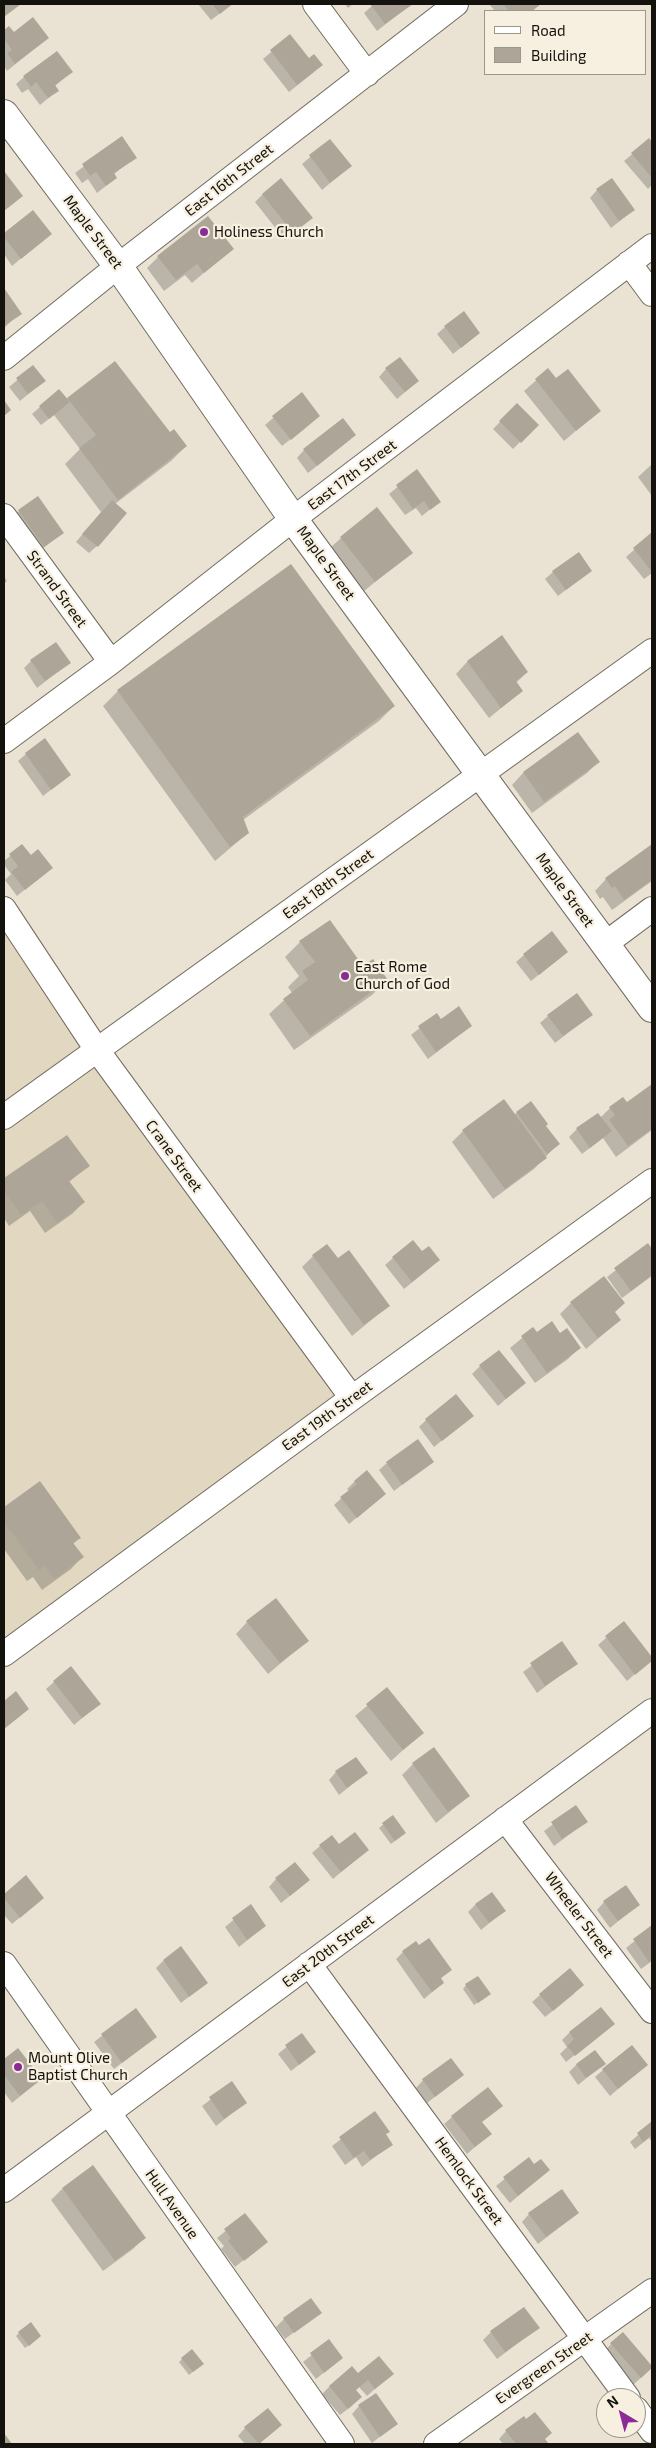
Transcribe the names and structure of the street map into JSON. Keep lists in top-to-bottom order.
{
  "streets": {
    "main road": ["Maple Street"],
    "street": [
      "East 16th Street",
      "East 17th Street",
      "Strand Street",
      "East 18th Street",
      "Crane Street",
      "East 19th Street",
      "Wheeler Street",
      "East 20th Street",
      "Hemlock Street",
      "Hull Avenue",
      "Evergreen Street"
    ]
  },
  "crossings": [
    ["East 16th Street", "Maple Street"],
    ["Maple Street", "East 17th Street"],
    ["Maple Street", "East 18th Street"],
    ["East 17th Street", "Strand Street"],
    ["East 18th Street", "Crane Street"],
    ["Crane Street", "East 19th Street"],
    ["Wheeler Street", "East 20th Street"],
    ["East 20th Street", "Hemlock Street"],
    ["East 20th Street", "Hull Avenue"],
    ["Hemlock Street", "Evergreen Street"]
  ],
  "places": ["Holiness Church", "East Rome Church of God", "Mount Olive Baptist Church"],
  "legend": ["Road", "Building"],
  "north": "top left"
}
